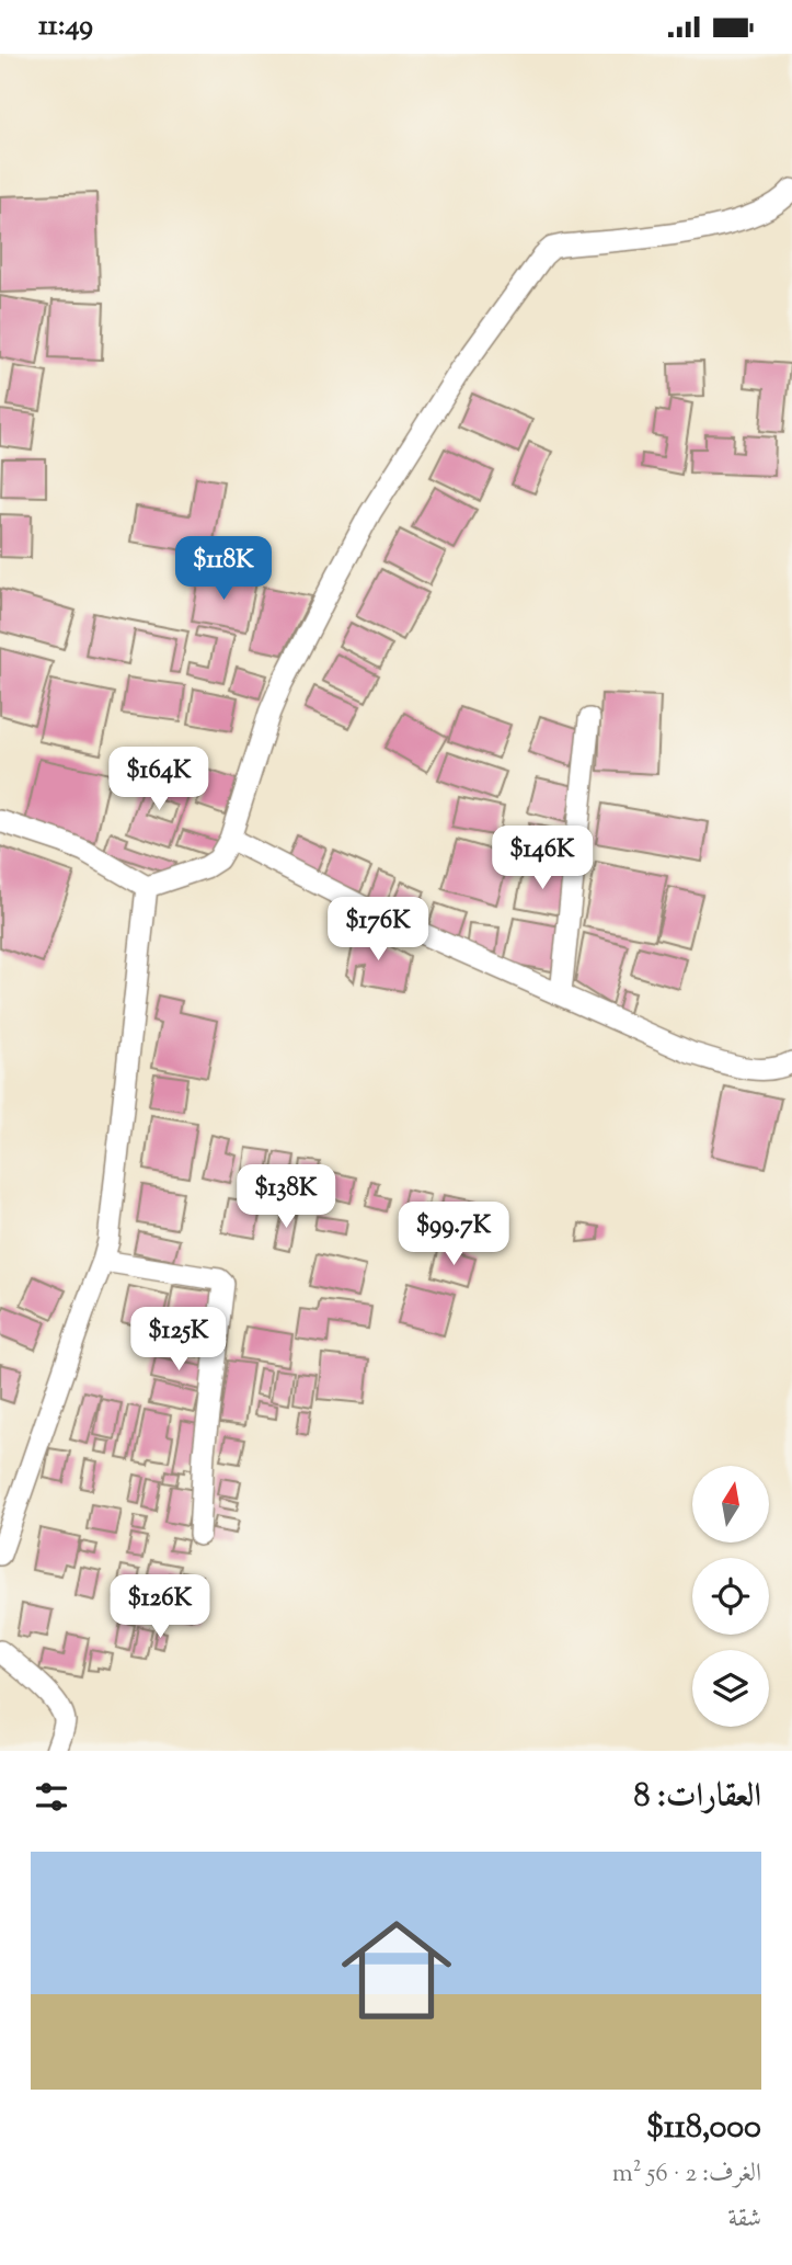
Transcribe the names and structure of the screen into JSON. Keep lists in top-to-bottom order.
{
  "north": "top",
  "page": {
    "status": "11:49",
    "price": [
      "$118K",
      "$164K",
      "$146K",
      "$176K",
      "$138K",
      "$99.7K",
      "$125K",
      "$126K"
    ],
    "heading": "العقارات: 8",
    "list": [
      {
        "name": "$118,000",
        "note": "الغرف: 2 · 56 m² · شقة"
      }
    ]
  }
}
